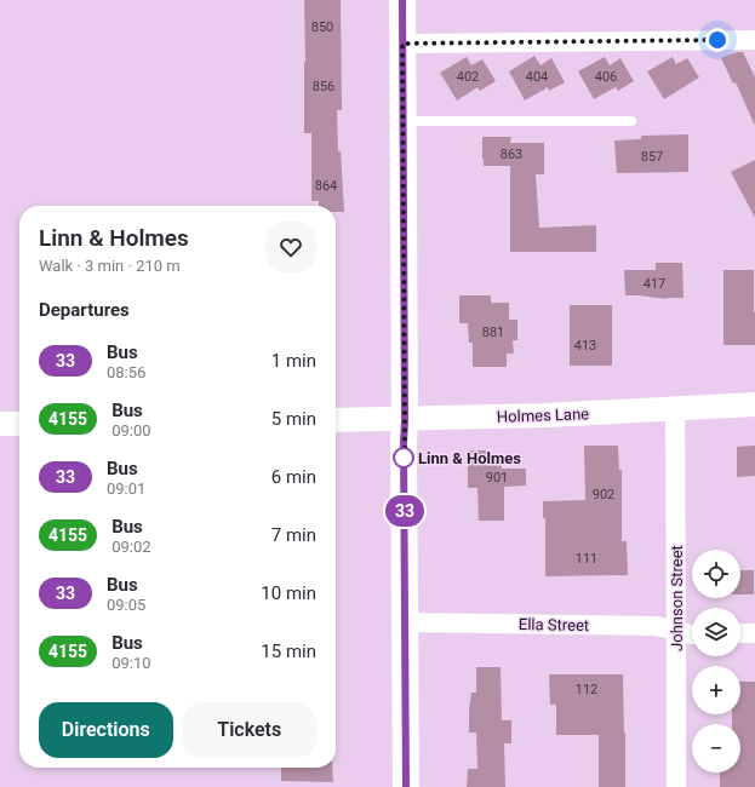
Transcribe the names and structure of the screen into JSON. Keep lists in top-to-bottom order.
{
  "streets": {
    "street": ["Holmes Lane", "Johnson Street", "Ella Street"]
  },
  "crossings": [
    ["Holmes Lane", "Johnson Street"],
    ["Johnson Street", "Ella Street"]
  ],
  "places": ["Linn & Holmes"],
  "lines": ["bus line 33"],
  "house_numbers": [
    "850",
    "402",
    "404",
    "406",
    "856",
    "863",
    "857",
    "864",
    "417",
    "881",
    "413",
    "901",
    "902",
    "111",
    "112"
  ],
  "page": {
    "on_map": "33",
    "heading": [
      ["Linn & Holmes", "Walk · 3 min · 210 m"],
      "Departures"
    ],
    "list": [
      {
        "mark": "33",
        "name": "Bus",
        "note": "08:56",
        "value": "1 min"
      },
      {
        "mark": "4155",
        "name": "Bus",
        "note": "09:00",
        "value": "5 min"
      },
      {
        "mark": "33",
        "name": "Bus",
        "note": "09:01",
        "value": "6 min"
      },
      {
        "mark": "4155",
        "name": "Bus",
        "note": "09:02",
        "value": "7 min"
      },
      {
        "mark": "33",
        "name": "Bus",
        "note": "09:05",
        "value": "10 min"
      },
      {
        "mark": "4155",
        "name": "Bus",
        "note": "09:10",
        "value": "15 min"
      }
    ],
    "map_buttons": ["+", "−"],
    "buttons": ["Directions", "Tickets"]
  }
}
